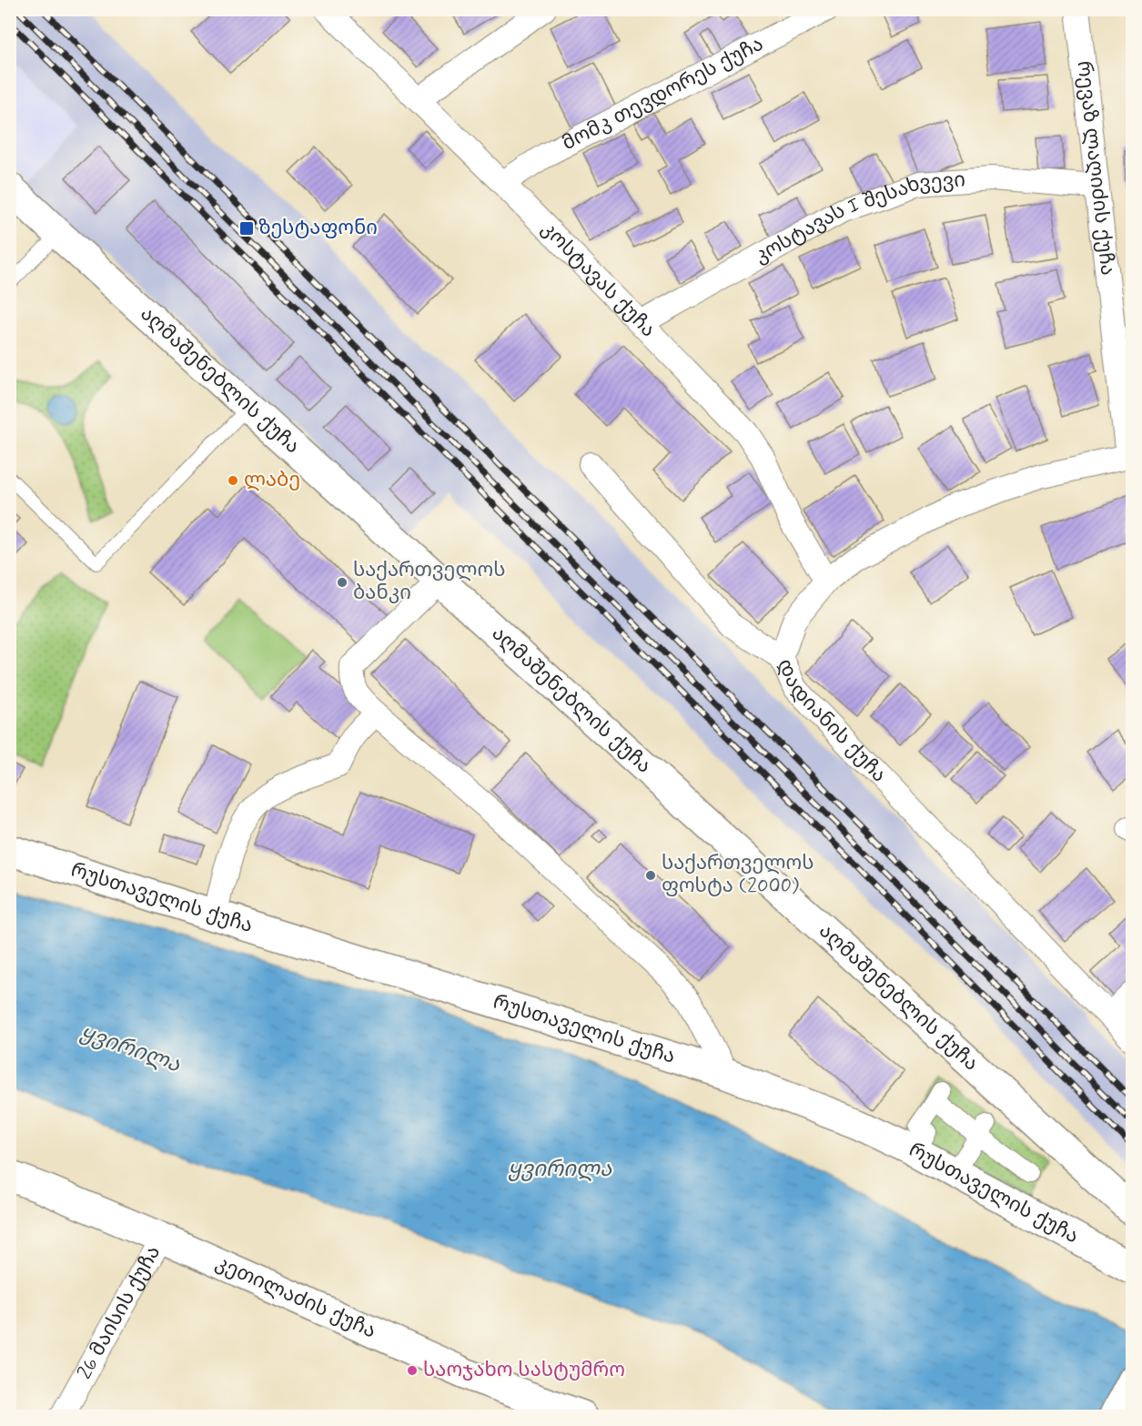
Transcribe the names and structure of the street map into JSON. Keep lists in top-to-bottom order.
{
  "streets": {
    "street": [
      "მომკ თევდორეს ქუჩა",
      "რევაზ ლაღიძის ქუჩა",
      "კოსტავას I შესახვევი",
      "კოსტავას ქუჩა",
      "აღმაშენებლის ქუჩა",
      "დადიანის ქუჩა",
      "რუსთაველის ქუჩა",
      "კეთილაძის ქუჩა",
      "26 მაისის ქუჩა"
    ]
  },
  "crossings": [
    ["მომკ თევდორეს ქუჩა", "კოსტავას ქუჩა"],
    ["რევაზ ლაღიძის ქუჩა", "კოსტავას I შესახვევი"],
    ["რევაზ ლაღიძის ქუჩა", "დადიანის ქუჩა"],
    ["კოსტავას I შესახვევი", "კოსტავას ქუჩა"],
    ["კოსტავას ქუჩა", "დადიანის ქუჩა"],
    ["კეთილაძის ქუჩა", "26 მაისის ქუჩა"]
  ],
  "water": ["ყვირილა"],
  "places": {
    "transit": ["ზესტაფონი"],
    "other": [
      "ლაბე",
      "საქართველოს ბანკი",
      "საქართველოს ფოსტა (2000)",
      "საოჯახო სასტუმრო"
    ]
  }
}
